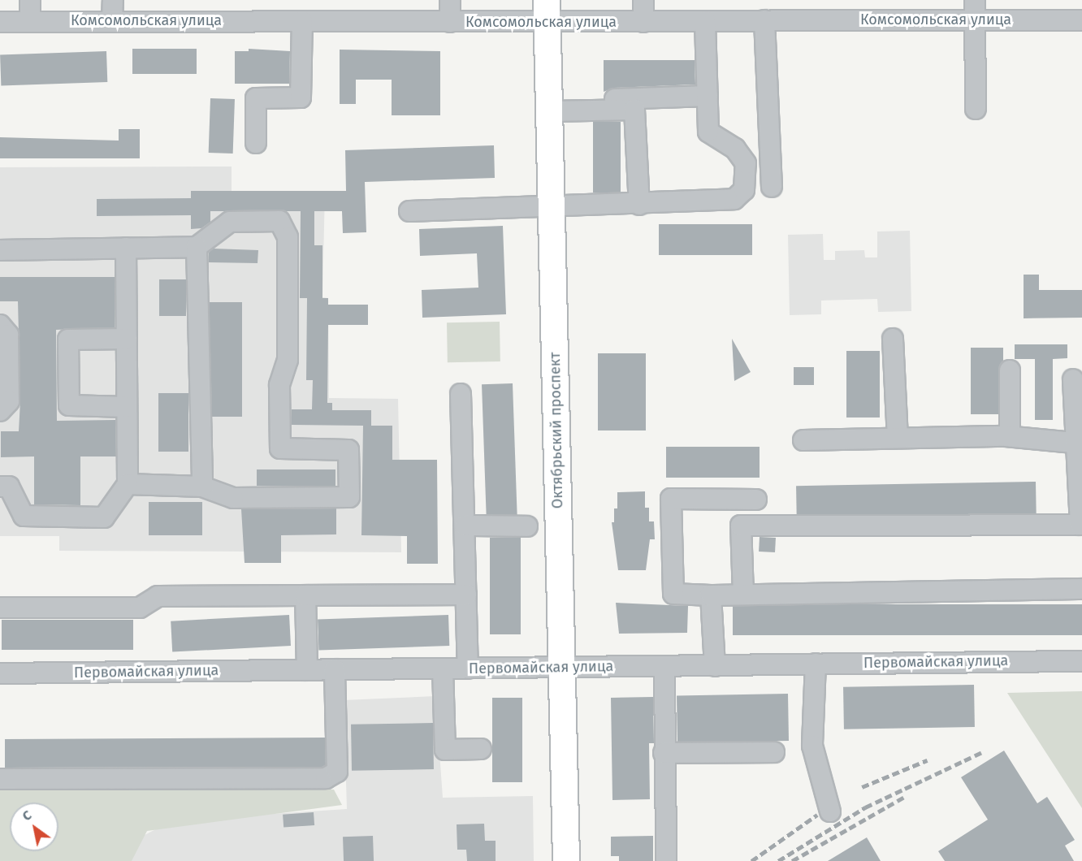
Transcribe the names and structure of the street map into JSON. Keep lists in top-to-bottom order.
{
  "streets": {
    "main road": ["Октябрьский проспект"],
    "street": ["Комсомольская улица", "Первомайская улица"]
  },
  "crossings": [
    ["Комсомольская улица", "Октябрьский проспект"],
    ["Октябрьский проспект", "Первомайская улица"]
  ],
  "north": "top left"
}
